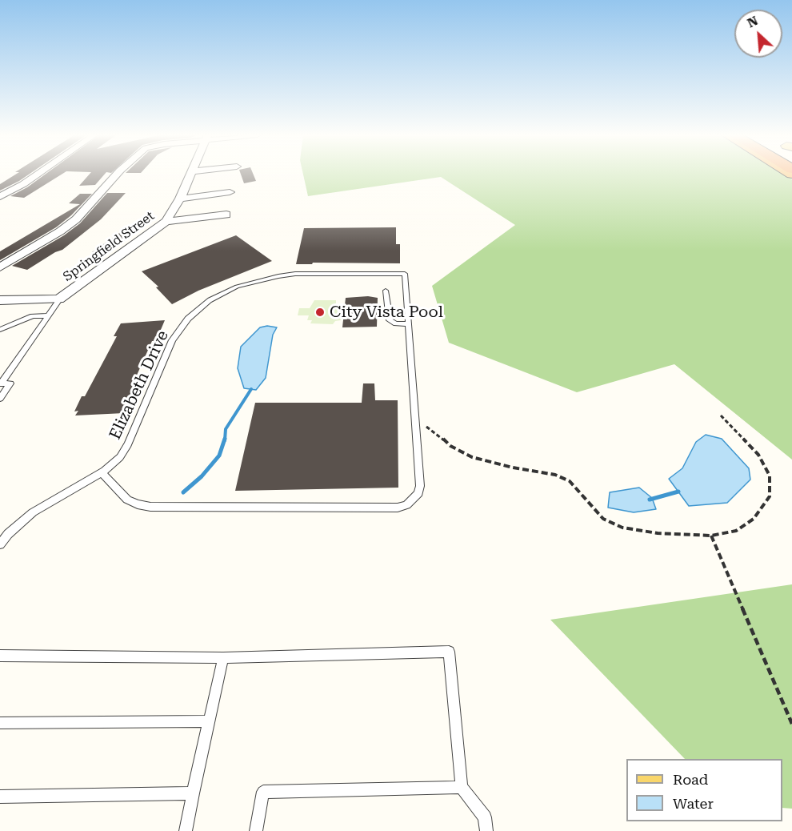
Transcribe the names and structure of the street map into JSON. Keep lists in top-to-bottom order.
{
  "streets": {
    "street": ["Springfield Street"],
    "lane": ["Elizabeth Drive"]
  },
  "places": ["City Vista Pool"],
  "legend": ["Road", "Water"],
  "north": "top left"
}
